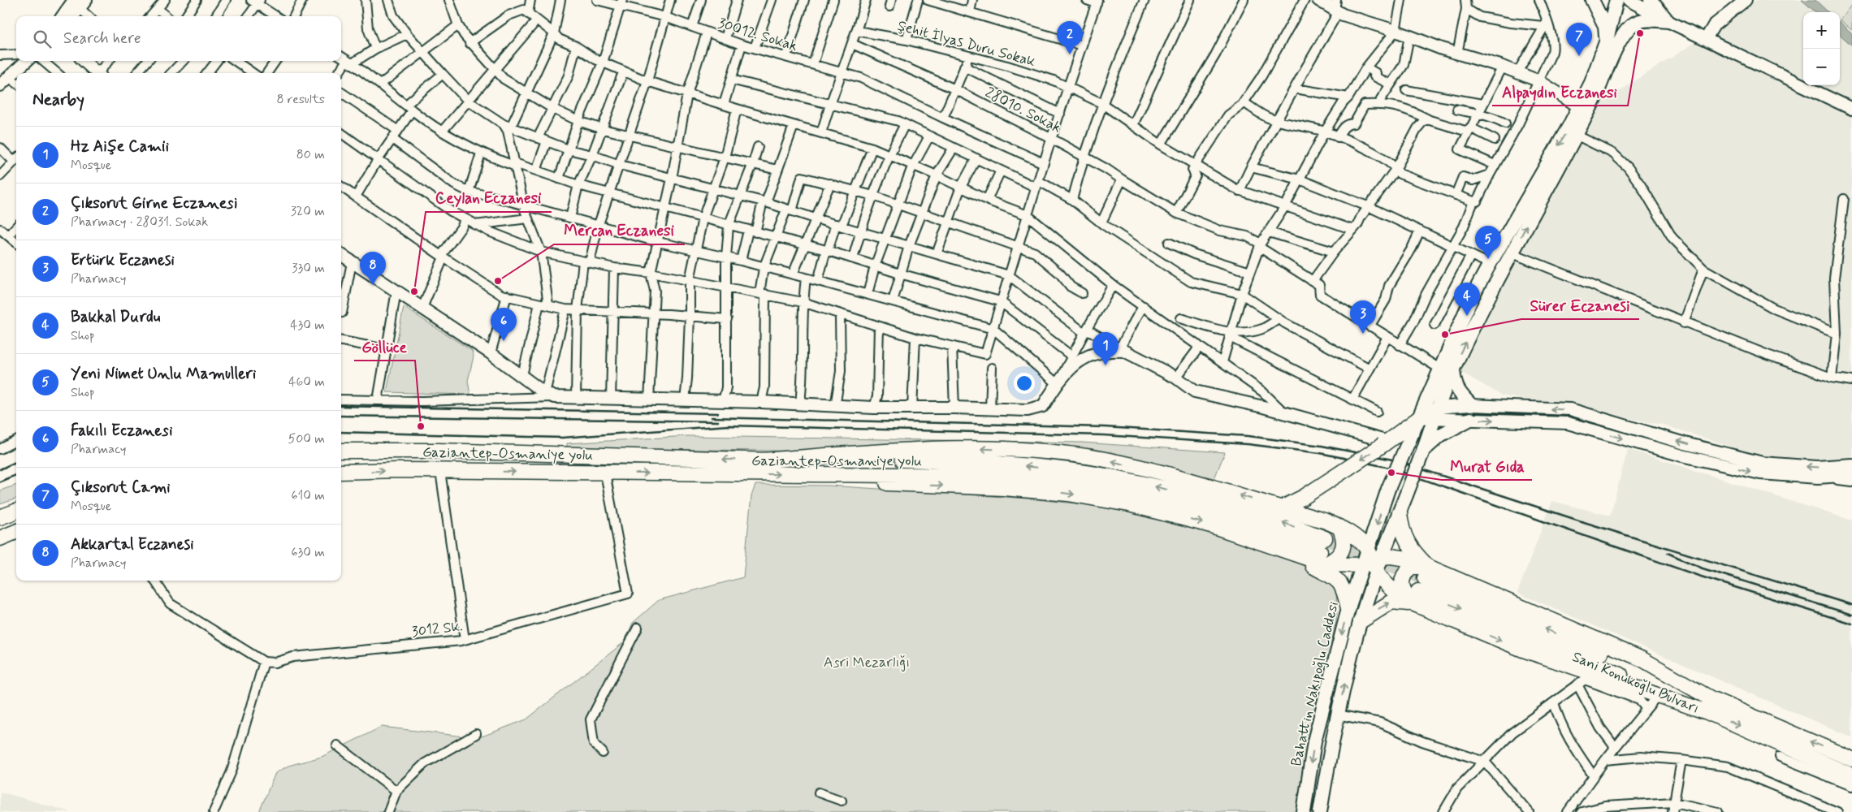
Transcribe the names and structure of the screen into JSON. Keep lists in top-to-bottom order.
{
  "streets": {
    "highway": ["Gaziantep-Osmaniye yolu", "Sani Konukoğlu Bulvarı"],
    "main road": ["Bahattin Nakıpoğlu Caddesi"],
    "street": [
      "30012. Sokak",
      "Şehit İlyas Duru Sokak",
      "28010. Sokak",
      "3012 Sk."
    ]
  },
  "crossings": [
    ["Gaziantep-Osmaniye yolu", "3012 Sk."]
  ],
  "parks": ["Asri Mezarlığı"],
  "places": [
    "Alpaydın Eczanesi",
    "Mercan Eczanesi",
    "Ceylan Eczanesi",
    "Sürer Eczanesi",
    "Göllüce",
    "Murat Gıda"
  ],
  "page": {
    "map_buttons": ["+", "−"],
    "search": "Search here",
    "pins": [
      "2",
      "7",
      "5",
      "8",
      "4",
      "3",
      "6",
      "1"
    ],
    "heading": ["Nearby", "8 results"],
    "list": [
      {
        "mark": "1",
        "name": "Hz Aişe Camii",
        "note": "Mosque",
        "value": "80 m"
      },
      {
        "mark": "2",
        "name": "Çıksorut Girne Eczanesi",
        "note": "Pharmacy · 28031. Sokak",
        "value": "320 m"
      },
      {
        "mark": "3",
        "name": "Ertürk Eczanesi",
        "note": "Pharmacy",
        "value": "330 m"
      },
      {
        "mark": "4",
        "name": "Bakkal Durdu",
        "note": "Shop",
        "value": "430 m"
      },
      {
        "mark": "5",
        "name": "Yeni Nimet Unlu Mamulleri",
        "note": "Shop",
        "value": "460 m"
      },
      {
        "mark": "6",
        "name": "Fakılı Eczanesi",
        "note": "Pharmacy",
        "value": "500 m"
      },
      {
        "mark": "7",
        "name": "Çıksorut Cami",
        "note": "Mosque",
        "value": "610 m"
      },
      {
        "mark": "8",
        "name": "Akkartal Eczanesi",
        "note": "Pharmacy",
        "value": "630 m"
      }
    ]
  }
}
